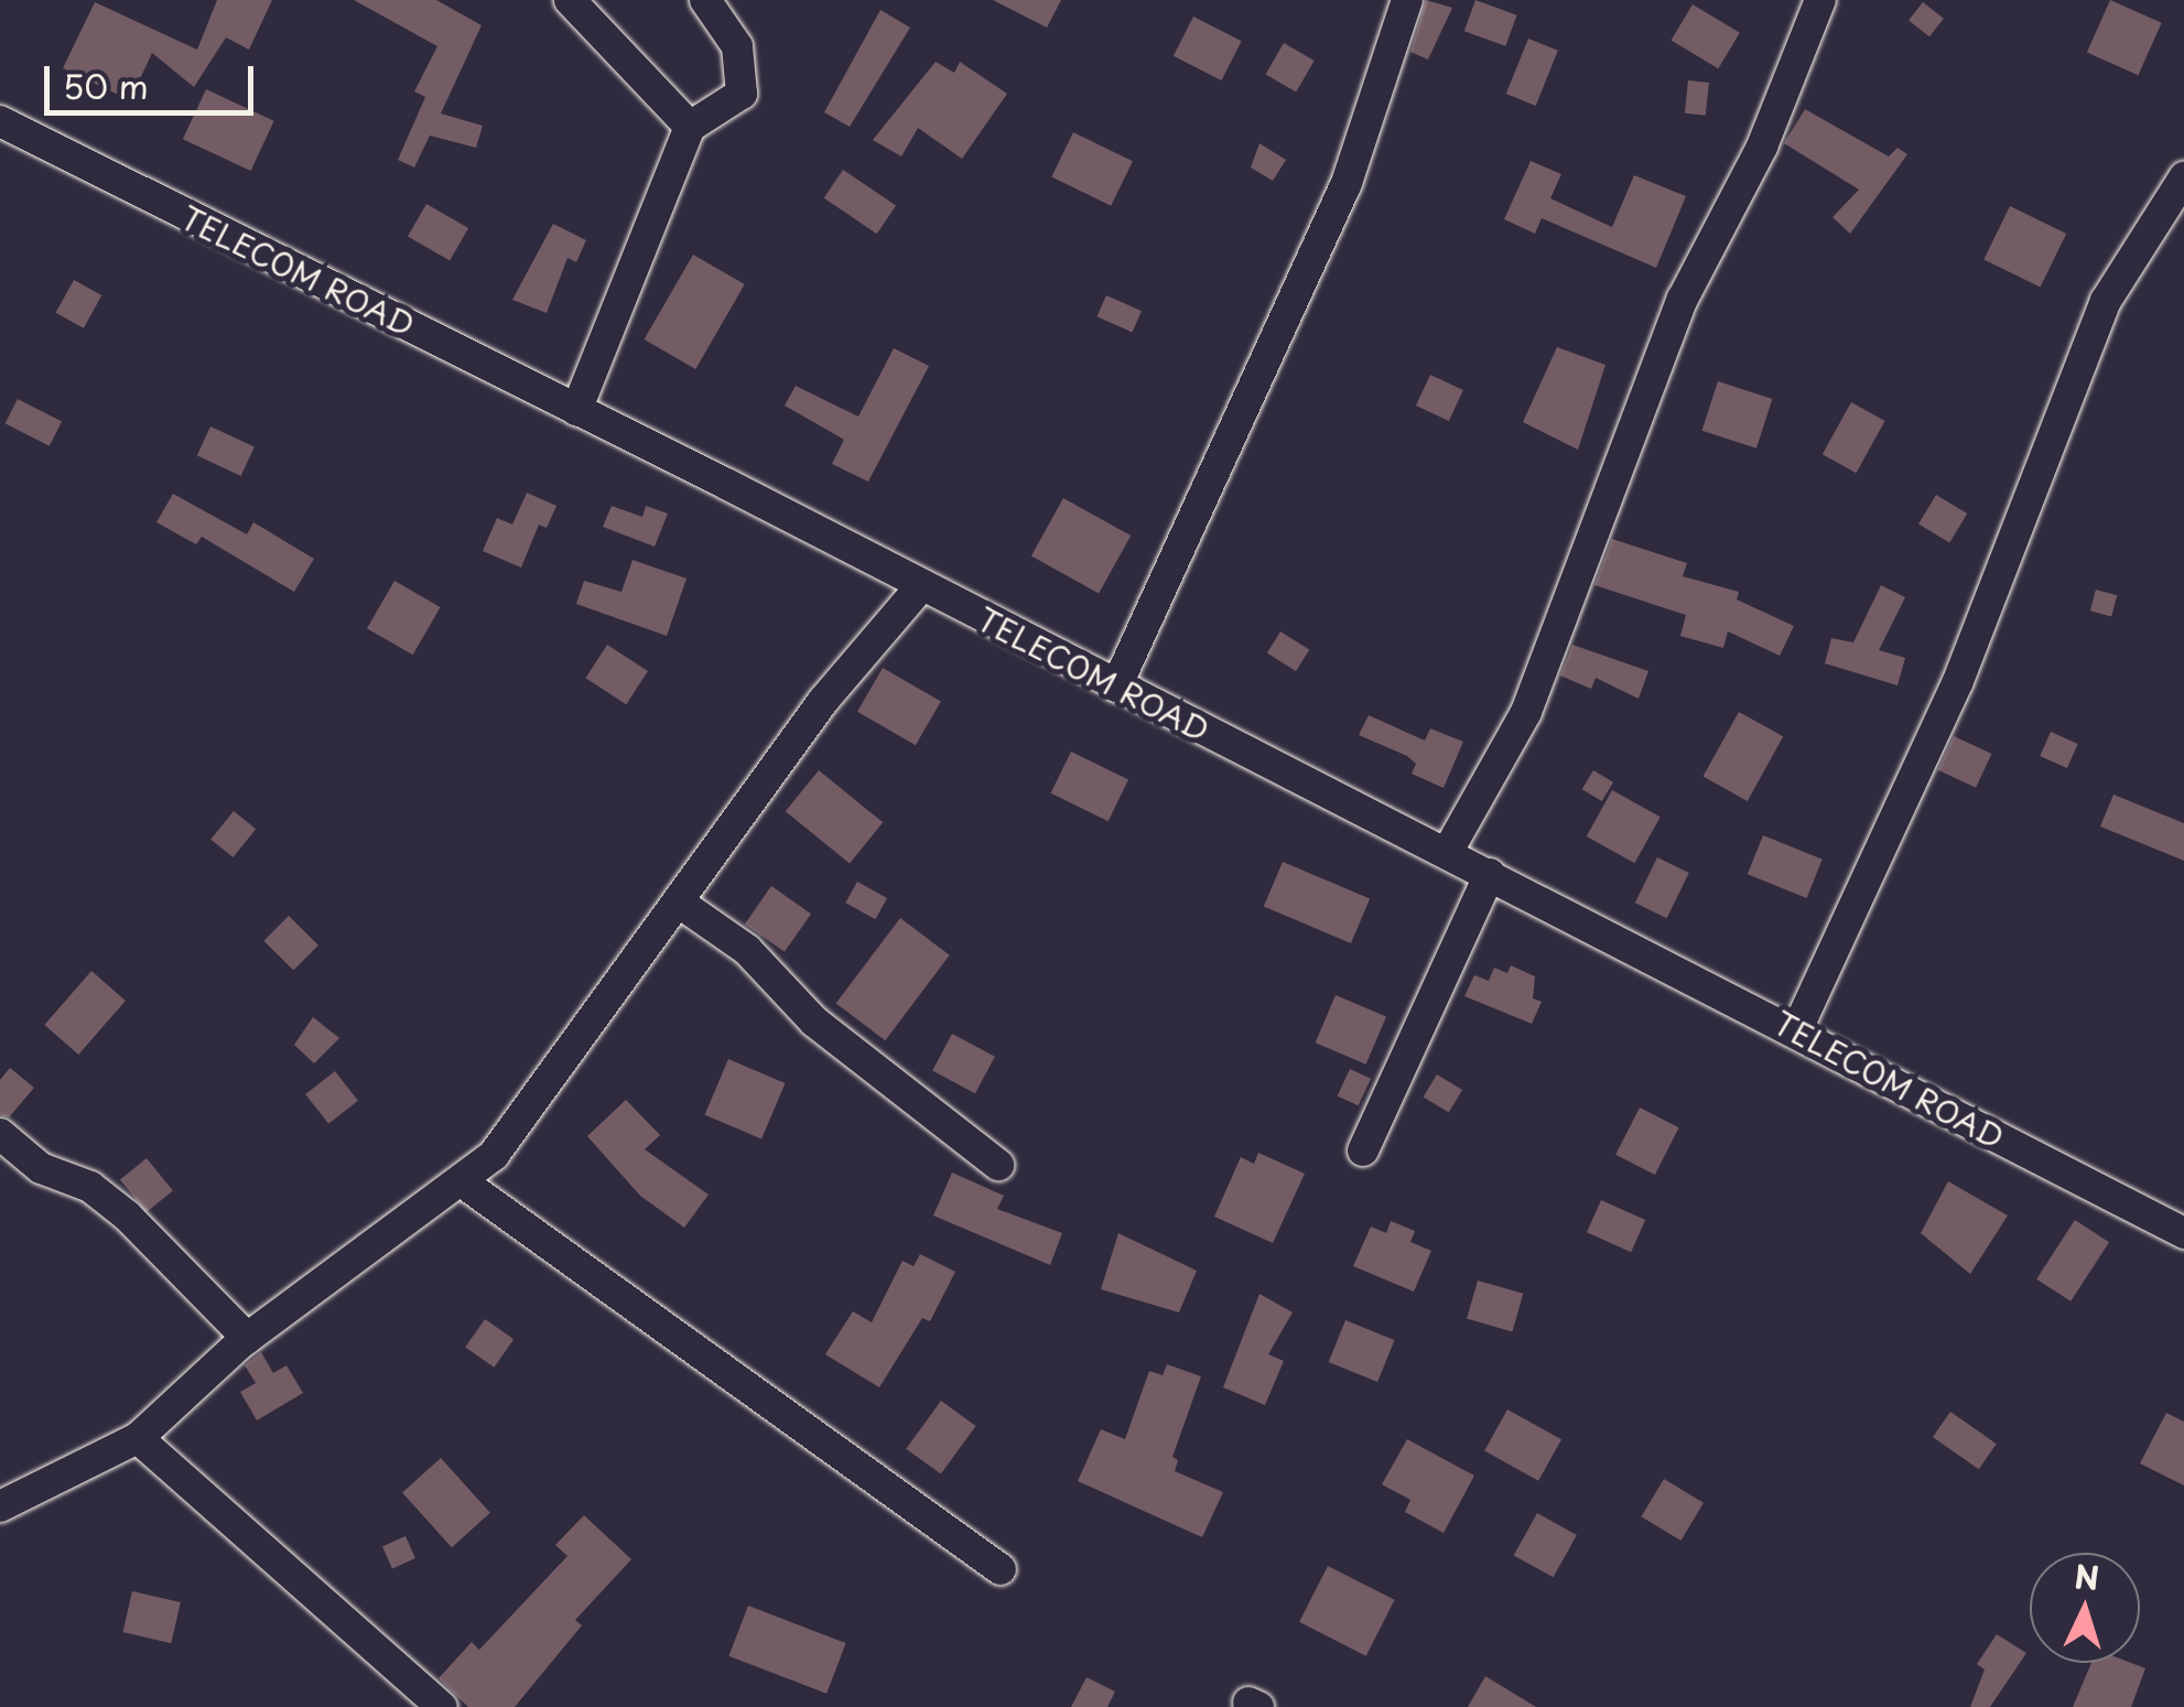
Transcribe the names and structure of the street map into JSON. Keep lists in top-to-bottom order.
{
  "streets": {
    "street": ["TELECOM ROAD"]
  },
  "scale_bar": "50 m",
  "north": "top"
}
